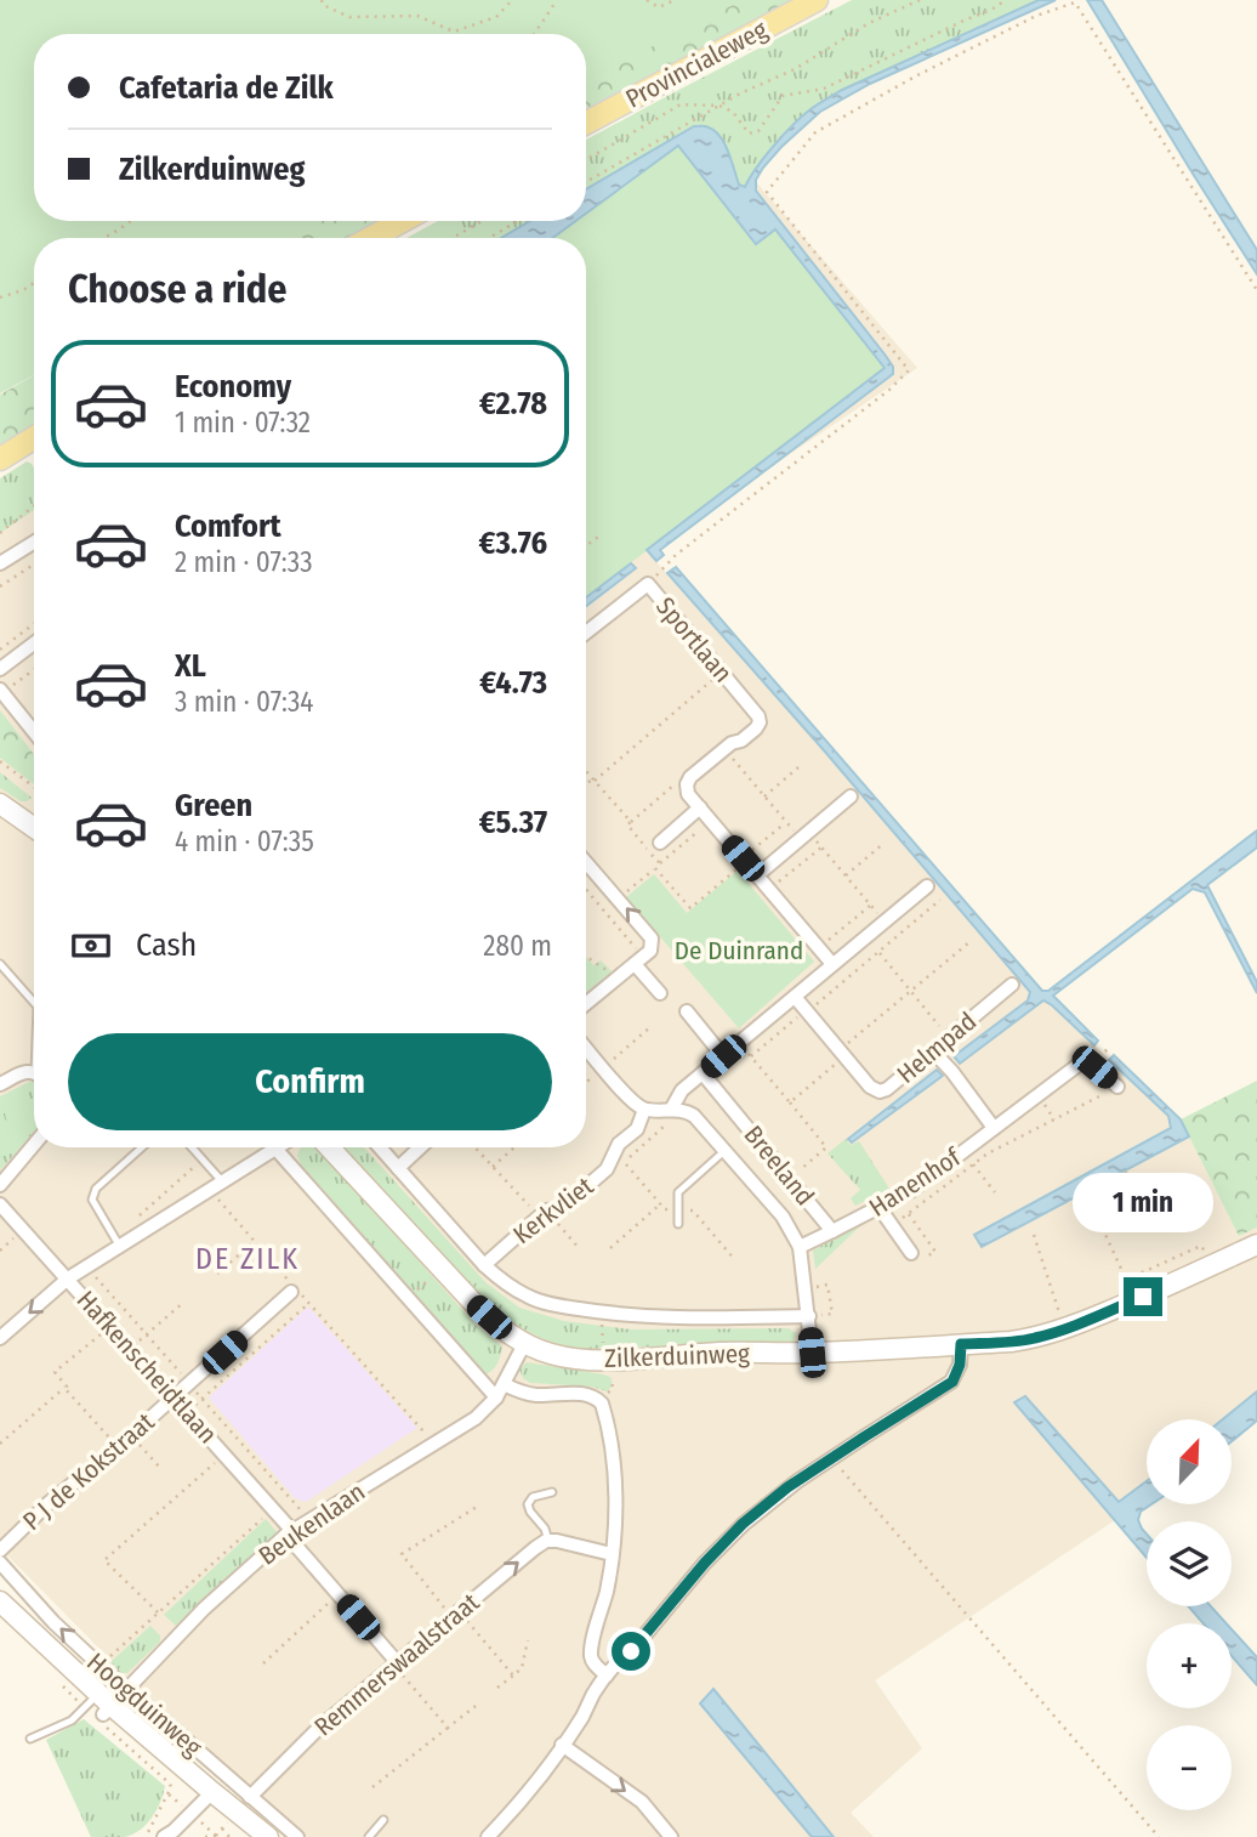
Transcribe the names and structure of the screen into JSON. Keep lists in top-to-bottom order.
{
  "streets": {
    "main road": ["Provincialeweg"],
    "street": [
      "Sportlaan",
      "Helmpad",
      "Breeland",
      "Hanenhof",
      "Kerkvliet",
      "Zilkerduinweg",
      "Hafkenscheidtlaan",
      "P J de Kokstraat",
      "Beukenlaan",
      "Remmerswaalstraat",
      "Hoogduinweg"
    ]
  },
  "crossings": [
    ["Breeland", "Hanenhof"],
    ["Breeland", "Kerkvliet"],
    ["Breeland", "Zilkerduinweg"],
    ["Kerkvliet", "Zilkerduinweg"],
    ["Zilkerduinweg", "Beukenlaan"],
    ["Hafkenscheidtlaan", "P J de Kokstraat"],
    ["Hafkenscheidtlaan", "Beukenlaan"],
    ["Hafkenscheidtlaan", "Remmerswaalstraat"],
    ["Beukenlaan", "Hoogduinweg"],
    ["Remmerswaalstraat", "Hoogduinweg"]
  ],
  "districts": ["DE ZILK"],
  "parks": ["De Duinrand"],
  "north": "top right",
  "page": {
    "banner": ["Cafetaria de Zilk", "Zilkerduinweg"],
    "heading": "Choose a ride",
    "list": [
      {
        "name": "Economy",
        "note": "1 min · 07:32",
        "value": "€2.78"
      },
      {
        "name": "Comfort",
        "note": "2 min · 07:33",
        "value": "€3.76"
      },
      {
        "name": "XL",
        "note": "3 min · 07:34",
        "value": "€4.73"
      },
      {
        "name": "Green",
        "note": "4 min · 07:35",
        "value": "€5.37"
      }
    ],
    "pay": ["Cash", "280 m"],
    "buttons": "Confirm",
    "bubble": "1 min",
    "map_buttons": ["+", "−"]
  }
}
